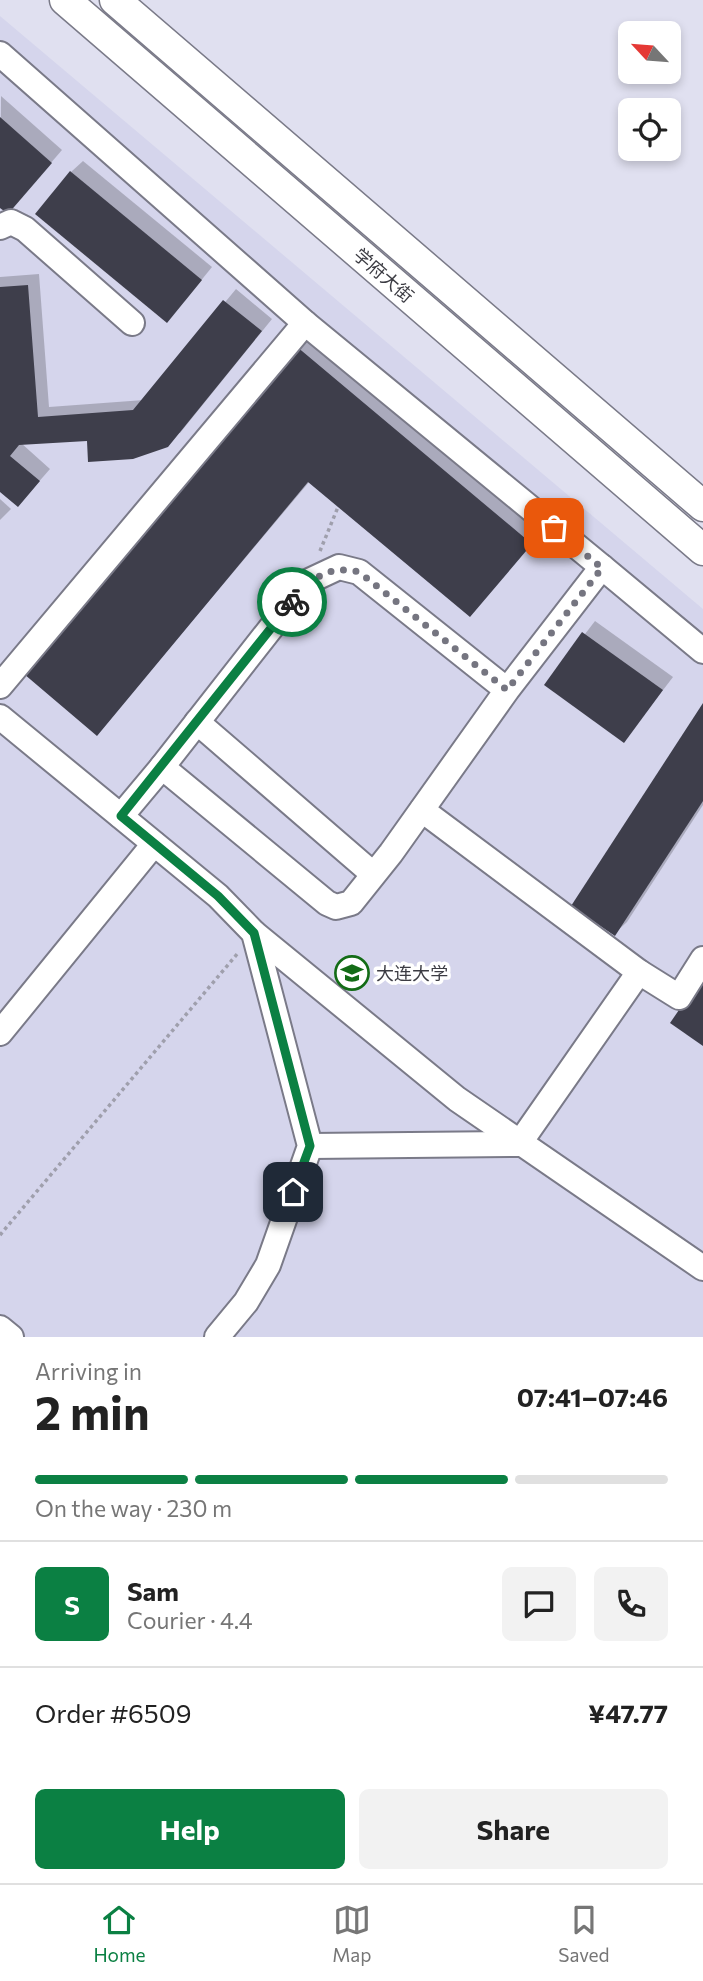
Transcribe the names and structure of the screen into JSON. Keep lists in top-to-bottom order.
{
  "streets": {
    "main road": ["学府大街"]
  },
  "places": {
    "school or university": ["大连大学"]
  },
  "north": "top left",
  "page": {
    "heading": ["2 min", "Arriving in", "07:41–07:46"],
    "panel": [
      "Sam",
      "Courier · 4.4",
      "Order #6509",
      "¥47.77"
    ],
    "bar": "On the way · 230 m",
    "round": "S",
    "buttons": ["Help", "Share"],
    "tabs": ["Home", "Map", "Saved"]
  }
}
